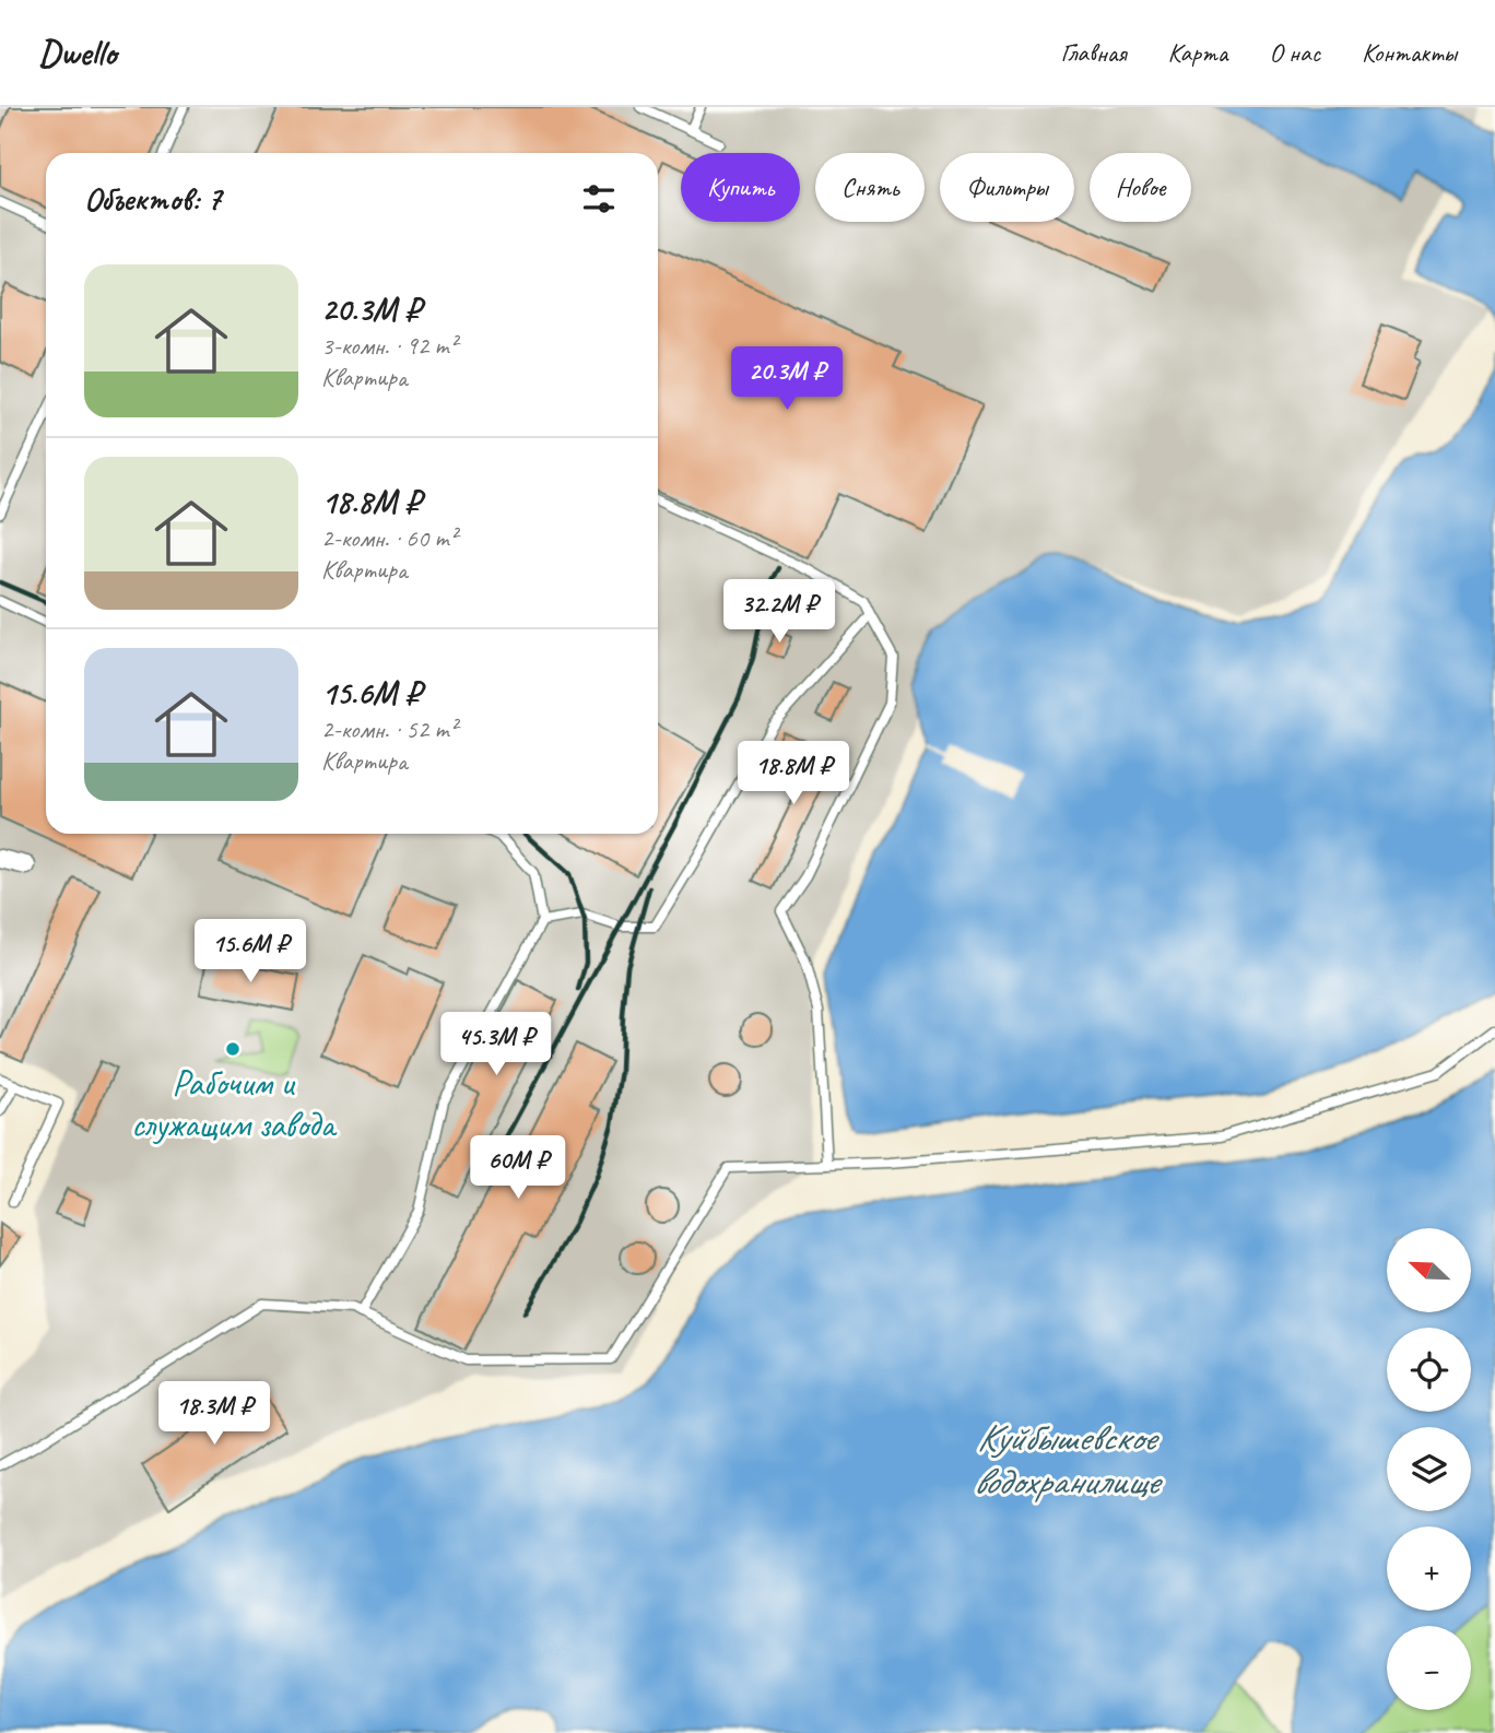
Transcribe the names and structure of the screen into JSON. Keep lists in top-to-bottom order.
{
  "water": ["Куйбышевское водохранилище"],
  "places": ["Рабочим и служащим завода"],
  "north": "top left",
  "page": {
    "header": "Dwello",
    "nav": [
      "Главная",
      "Карта",
      "О нас",
      "Контакты"
    ],
    "chip": [
      "Купить",
      "Снять",
      "Фильтры",
      "Новое"
    ],
    "heading": "Объектов: 7",
    "list": [
      {
        "name": "20.3M ₽",
        "note": "3-комн. · 92 m² · Квартира"
      },
      {
        "name": "18.8M ₽",
        "note": "2-комн. · 60 m² · Квартира"
      },
      {
        "name": "15.6M ₽",
        "note": "2-комн. · 52 m² · Квартира"
      }
    ],
    "price": [
      "20.3M ₽",
      "32.2M ₽",
      "18.8M ₽",
      "15.6M ₽",
      "45.3M ₽",
      "60M ₽",
      "18.3M ₽"
    ],
    "map_buttons": ["+", "−"]
  }
}
